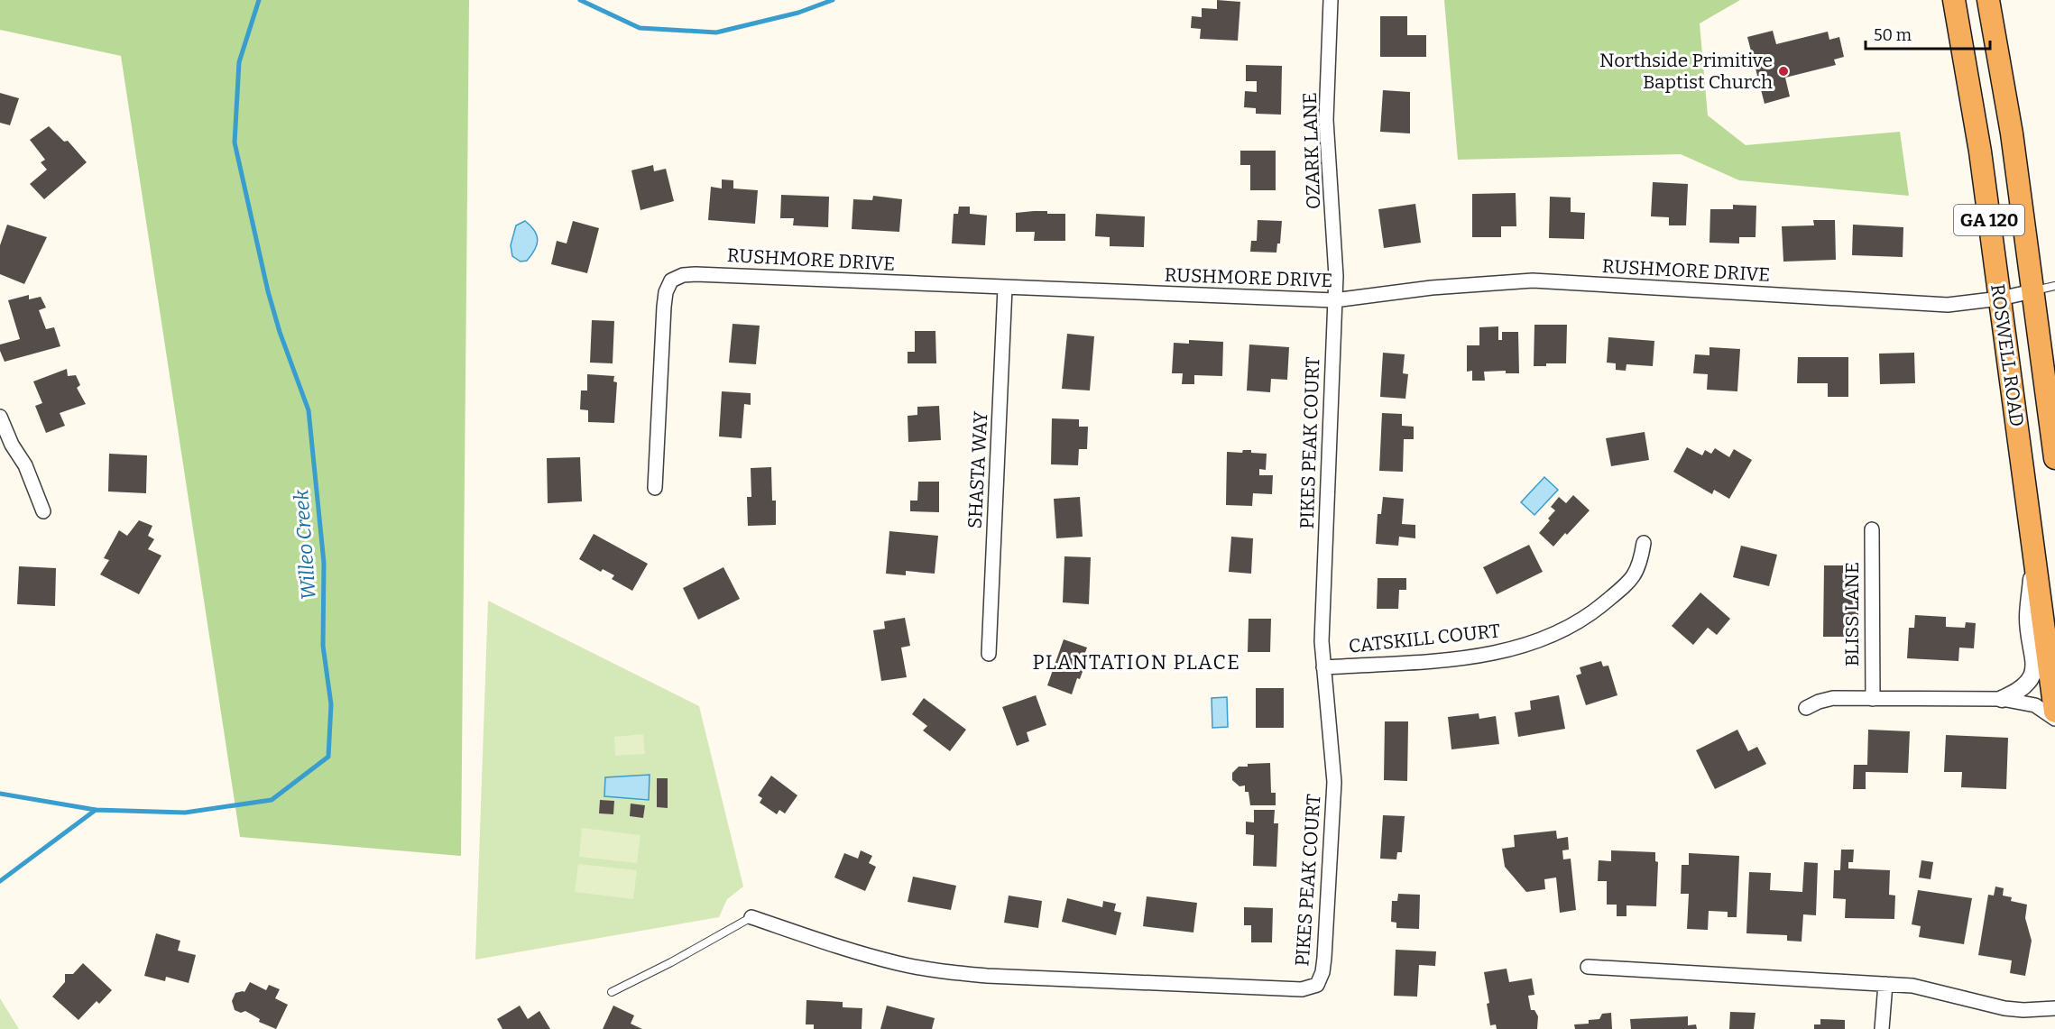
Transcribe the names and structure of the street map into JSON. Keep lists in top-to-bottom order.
{
  "streets": {
    "highway": ["GA 120", "ROSWELL ROAD"],
    "street": [
      "OZARK LANE",
      "RUSHMORE DRIVE",
      "PIKES PEAK COURT",
      "SHASTA WAY",
      "BLISS LANE",
      "CATSKILL COURT"
    ]
  },
  "crossings": [
    ["OZARK LANE", "RUSHMORE DRIVE"],
    ["OZARK LANE", "PIKES PEAK COURT"],
    ["RUSHMORE DRIVE", "ROSWELL ROAD"],
    ["RUSHMORE DRIVE", "PIKES PEAK COURT"],
    ["RUSHMORE DRIVE", "SHASTA WAY"],
    ["PIKES PEAK COURT", "CATSKILL COURT"]
  ],
  "districts": ["PLANTATION PLACE"],
  "water": ["Willeo Creek"],
  "places": ["Northside Primitive Baptist Church"],
  "scale_bar": "50 m"
}
